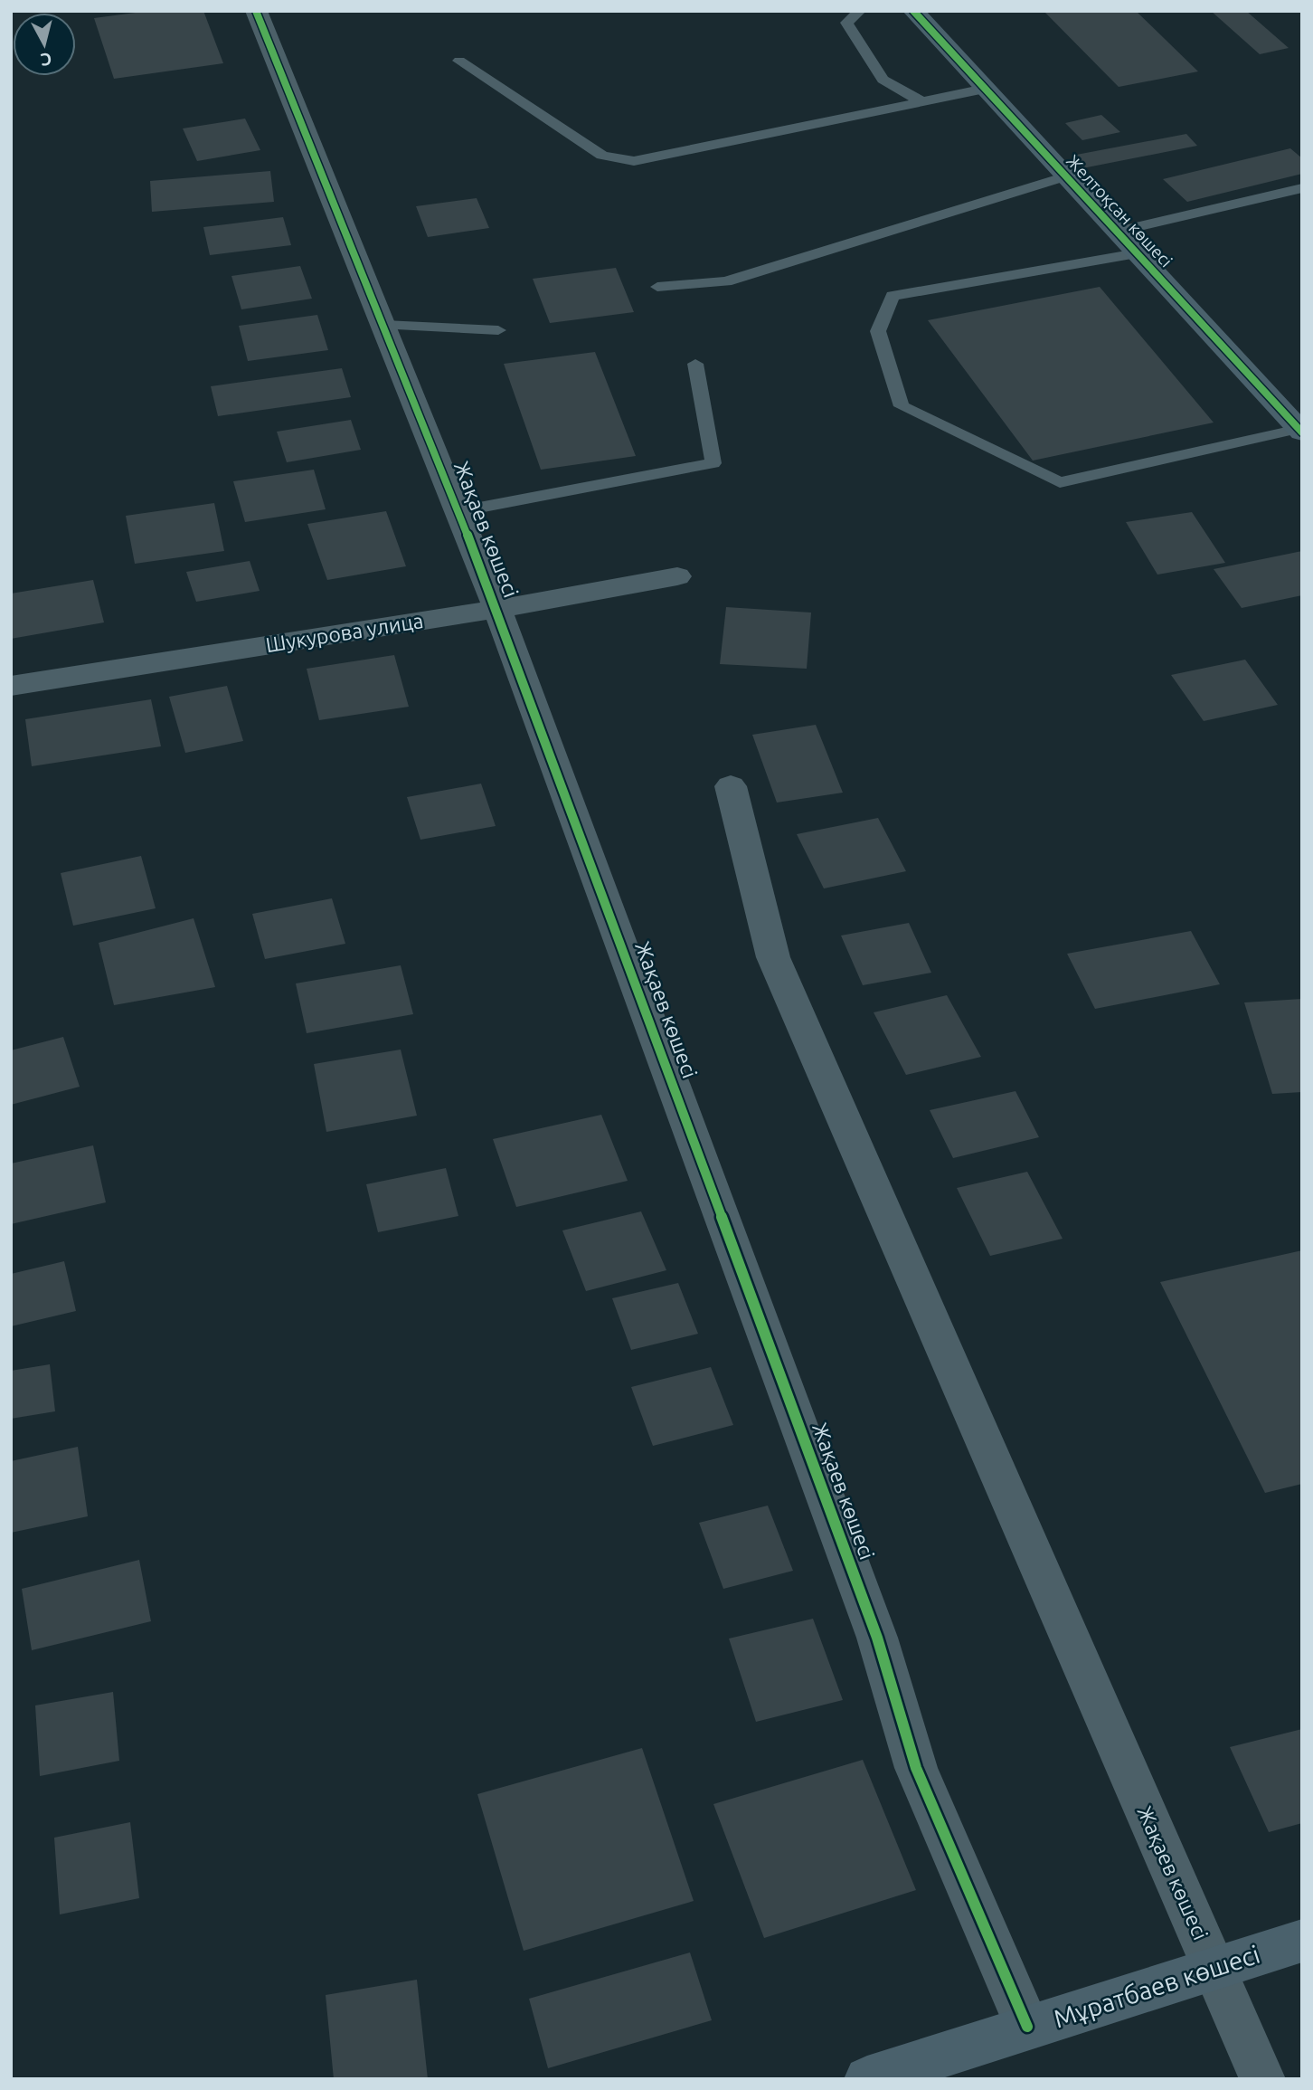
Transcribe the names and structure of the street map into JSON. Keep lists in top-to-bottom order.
{
  "streets": {
    "street": [
      "Желтоқсан көшесі",
      "Жақаев көшесі",
      "Шукурова улица",
      "Мұратбаев көшесі"
    ]
  },
  "crossings": [
    ["Жақаев көшесі", "Шукурова улица"],
    ["Жақаев көшесі", "Мұратбаев көшесі"]
  ],
  "north": "bottom"
}
